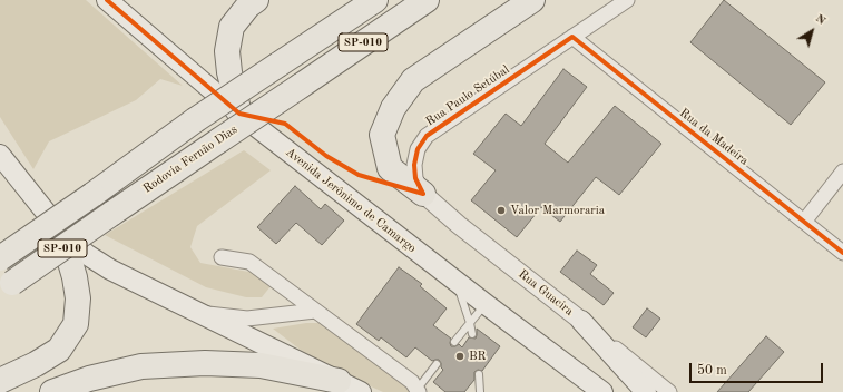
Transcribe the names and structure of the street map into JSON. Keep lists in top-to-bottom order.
{
  "streets": {
    "highway": ["SP-010", "Rodovia Fernão Dias"],
    "main road": ["Avenida Jerônimo de Camargo"],
    "street": ["Rua Paulo Setúbal", "Rua da Madeira", "Rua Guacira"]
  },
  "crossings": [
    ["Rua Paulo Setúbal", "Rua da Madeira"],
    ["Rua Paulo Setúbal", "Rua Guacira"]
  ],
  "places": ["Valor Marmoraria", "BR"],
  "scale_bar": "50 m",
  "north": "top right"
}
